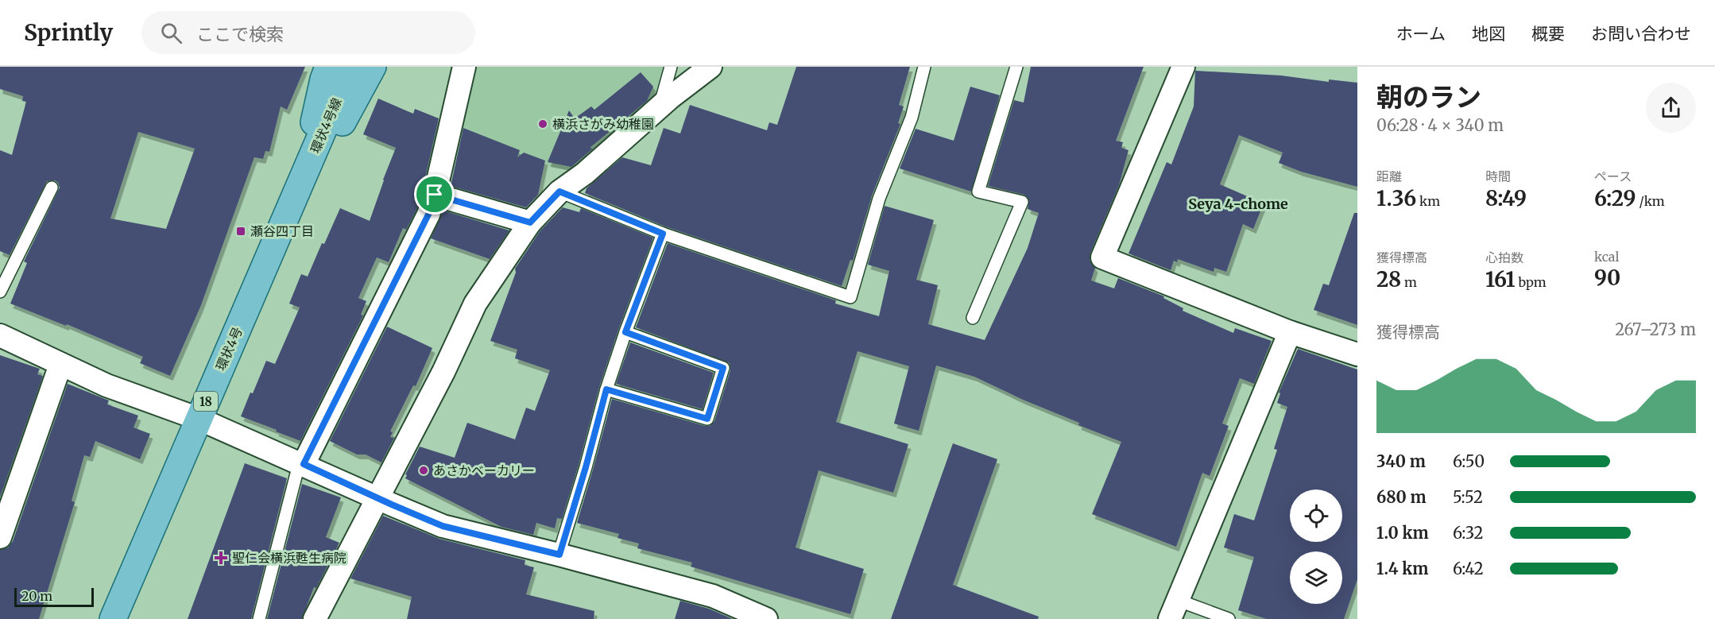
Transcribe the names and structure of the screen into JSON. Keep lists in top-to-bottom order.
{
  "streets": {
    "main road": ["環状4号線", "環状4号", "18"]
  },
  "crossings": [
    ["環状4号線", "環状4号"],
    ["環状4号線", "18"],
    ["環状4号", "18"]
  ],
  "districts": ["Seya 4-chome"],
  "places": {
    "other": ["横浜さがみ幼稚園", "あさかベーカリー"],
    "transit": ["瀬谷四丁目"],
    "health": ["聖仁会横浜甦生病院"]
  },
  "scale_bar": "20 m",
  "page": {
    "header": "Sprintly",
    "search": "ここで検索",
    "nav": [
      "ホーム",
      "地図",
      "概要",
      "お問い合わせ"
    ],
    "heading": ["朝のラン", "06:28 · 4 × 340 m"],
    "stats": [
      ["距離", "1.36 km"],
      ["時間", "8:49"],
      ["ペース", "6:29 /km"],
      ["獲得標高", "28 m"],
      ["心拍数", "161 bpm"],
      ["kcal", "90"]
    ],
    "chart": ["獲得標高", "267–273 m"],
    "list": [
      {
        "name": "340 m",
        "note": "6:50"
      },
      {
        "name": "680 m",
        "note": "5:52"
      },
      {
        "name": "1.0 km",
        "note": "6:32"
      },
      {
        "name": "1.4 km",
        "note": "6:42"
      }
    ],
    "scale": "20 m"
  }
}
